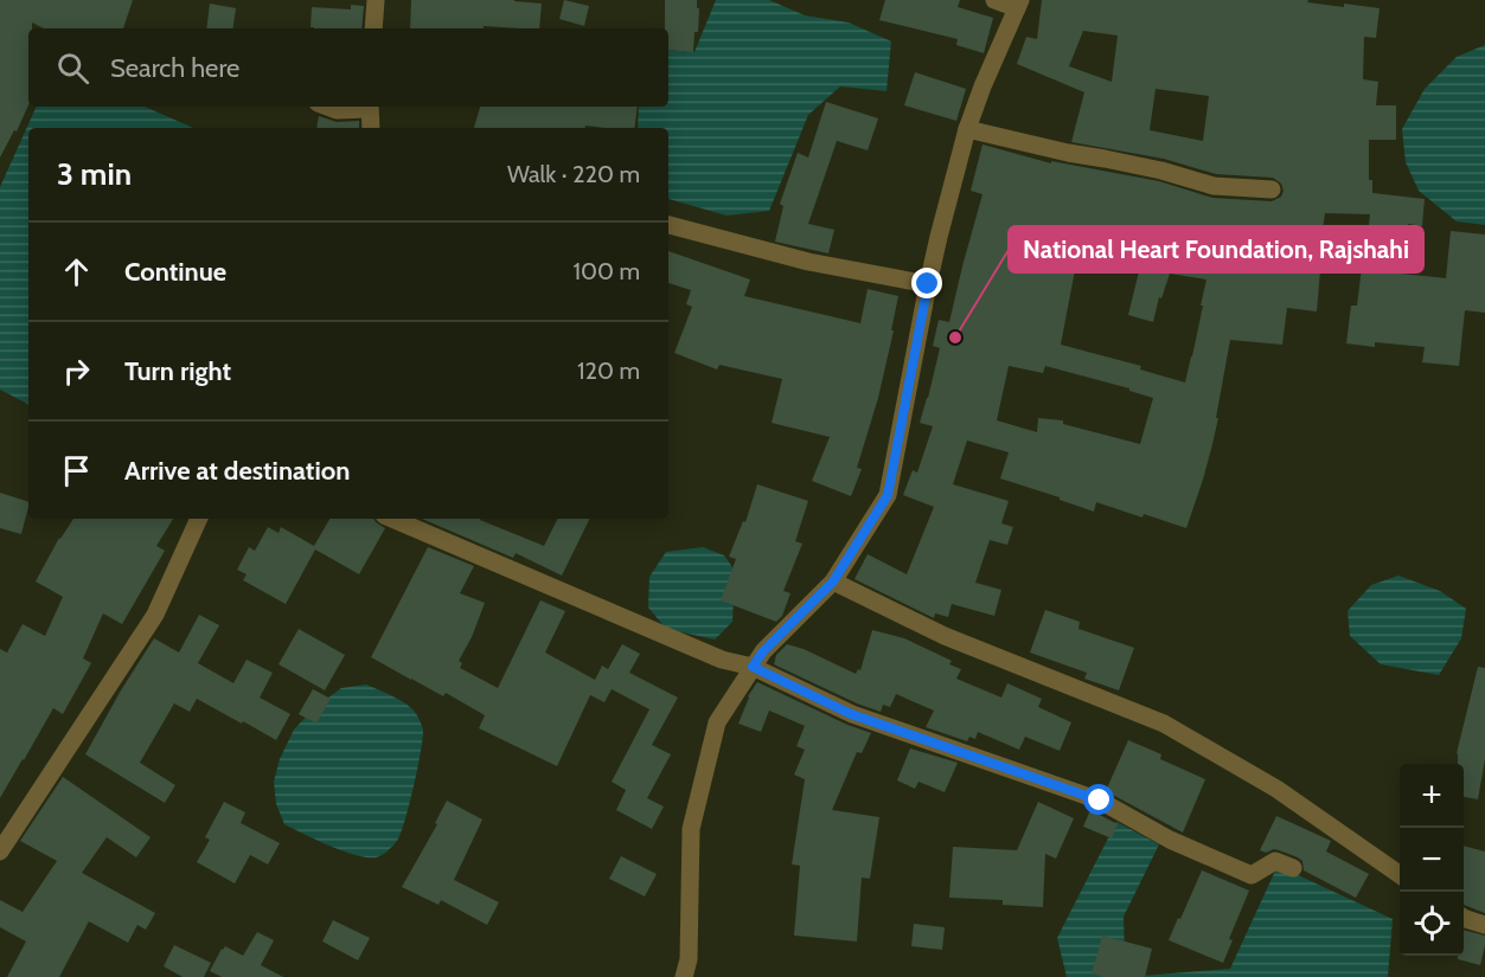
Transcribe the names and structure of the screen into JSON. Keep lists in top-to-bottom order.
{
  "places": ["National Heart Foundation, Rajshahi"],
  "page": {
    "search": "Search here",
    "heading": ["3 min", "Walk · 220 m"],
    "list": [
      ["Continue", "100 m"],
      ["Turn right", "120 m"],
      "Arrive at destination"
    ],
    "map_buttons": ["+", "−"]
  }
}
